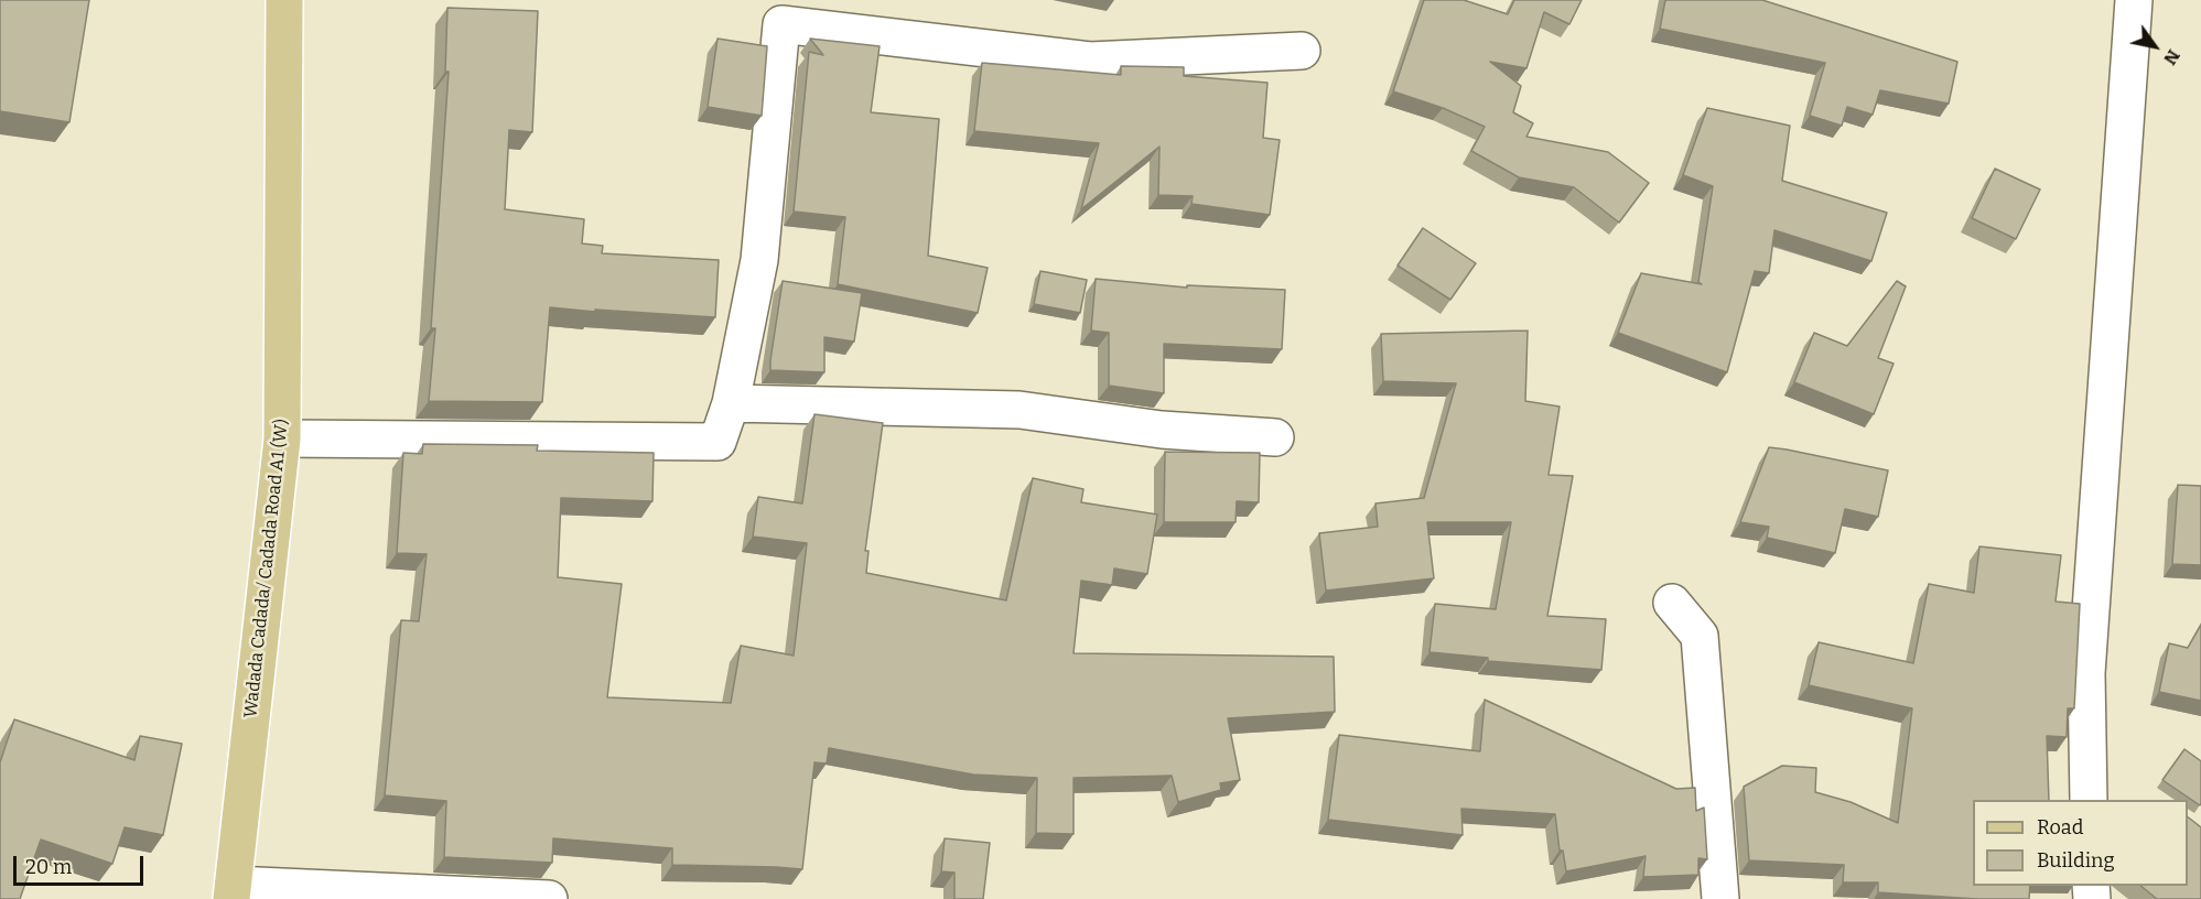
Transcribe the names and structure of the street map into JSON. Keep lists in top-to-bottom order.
{
  "streets": {
    "main road": ["Wadada Cadada/ Cadada Road A1 (W)"]
  },
  "legend": ["Road", "Building"],
  "scale_bar": "20 m",
  "north": "bottom right"
}
